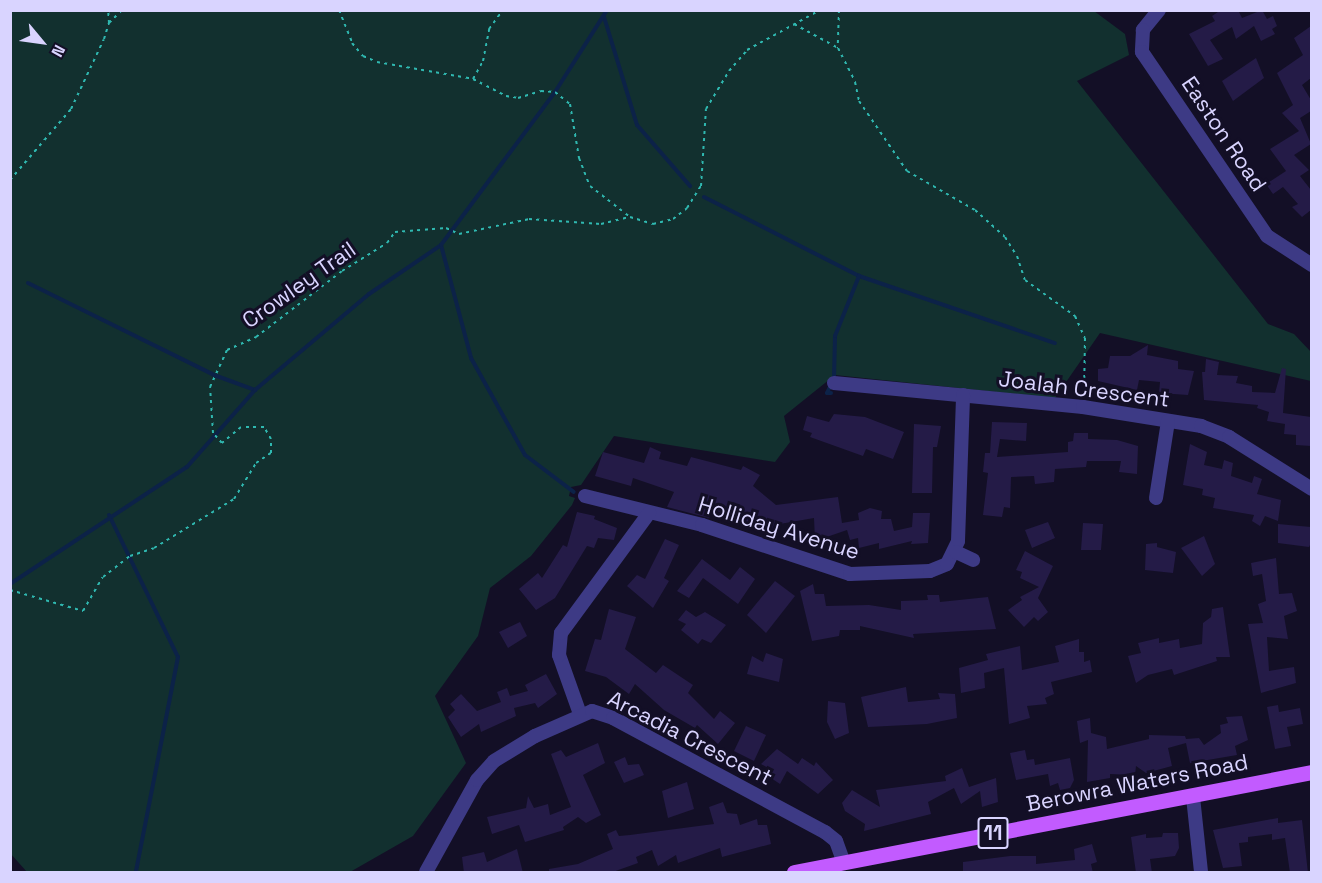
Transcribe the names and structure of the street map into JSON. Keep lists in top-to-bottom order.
{
  "streets": {
    "main road": ["Berowra Waters Road", "11"],
    "street": [
      "Easton Road",
      "Joalah Crescent",
      "Holliday Avenue",
      "Arcadia Crescent"
    ],
    "path": ["Crowley Trail"]
  },
  "crossings": [
    ["Arcadia Crescent", "Berowra Waters Road"]
  ],
  "north": "bottom right"
}
